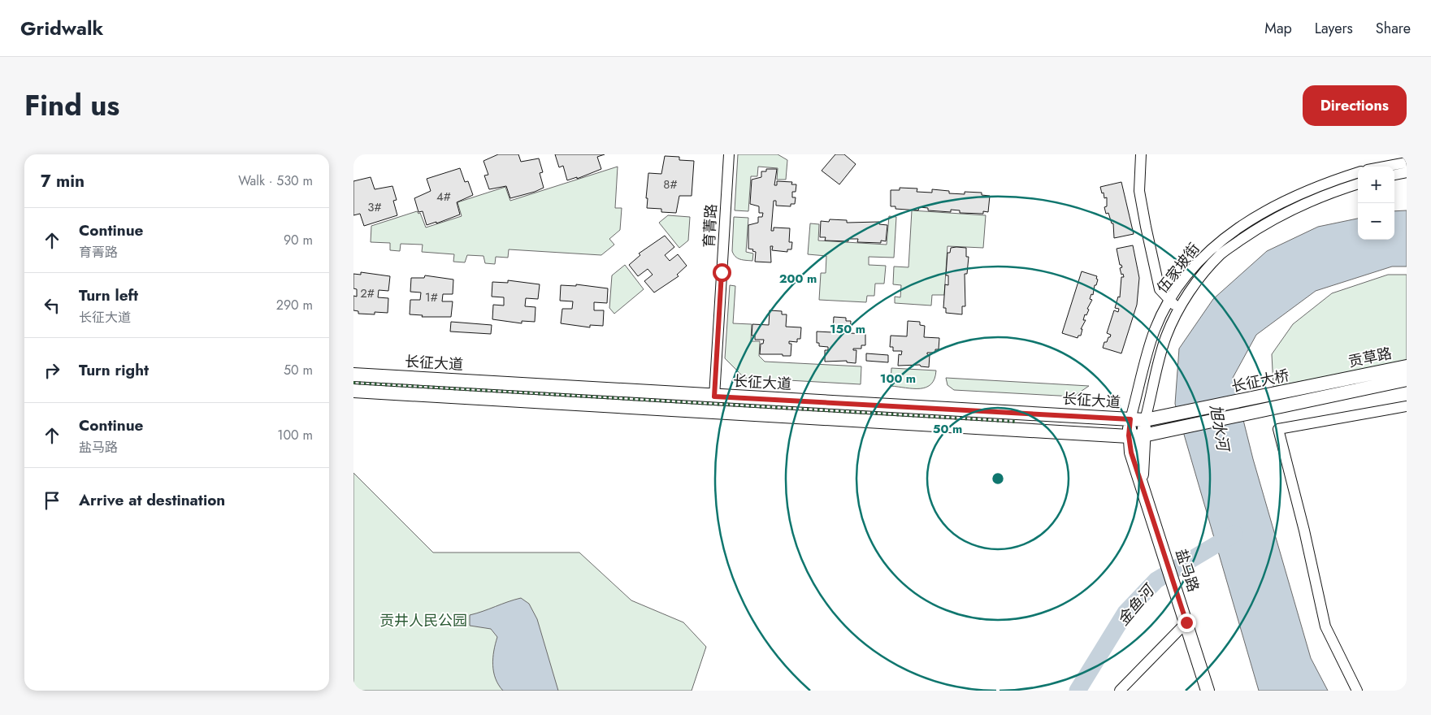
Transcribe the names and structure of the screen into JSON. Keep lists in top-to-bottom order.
{
  "streets": {
    "main road": [
      "贡草路",
      "长征大道",
      "长征大桥",
      "盐马路"
    ],
    "street": ["育菁路", "伍家坡街"]
  },
  "crossings": [
    ["育菁路", "长征大道"],
    ["伍家坡街", "长征大道"],
    ["伍家坡街", "盐马路"],
    ["贡草路", "长征大桥"],
    ["长征大道", "长征大桥"],
    ["长征大道", "盐马路"]
  ],
  "water": ["旭水河", "金鱼河"],
  "parks": ["贡井人民公园"],
  "house_numbers": [
    "8#",
    "4#",
    "3#",
    "2#",
    "1#"
  ],
  "page": {
    "header": "Gridwalk",
    "nav": ["Map", "Layers", "Share"],
    "title": "Find us",
    "buttons": "Directions",
    "heading": ["7 min", "Walk · 530 m"],
    "map_buttons": ["+", "−"],
    "list": [
      ["Continue", "育菁路", "90 m"],
      ["Turn left", "长征大道", "290 m"],
      ["Turn right", "50 m"],
      ["Continue", "盐马路", "100 m"],
      "Arrive at destination"
    ]
  },
  "rings": [
    "200 m",
    "150 m",
    "100 m",
    "50 m"
  ]
}
